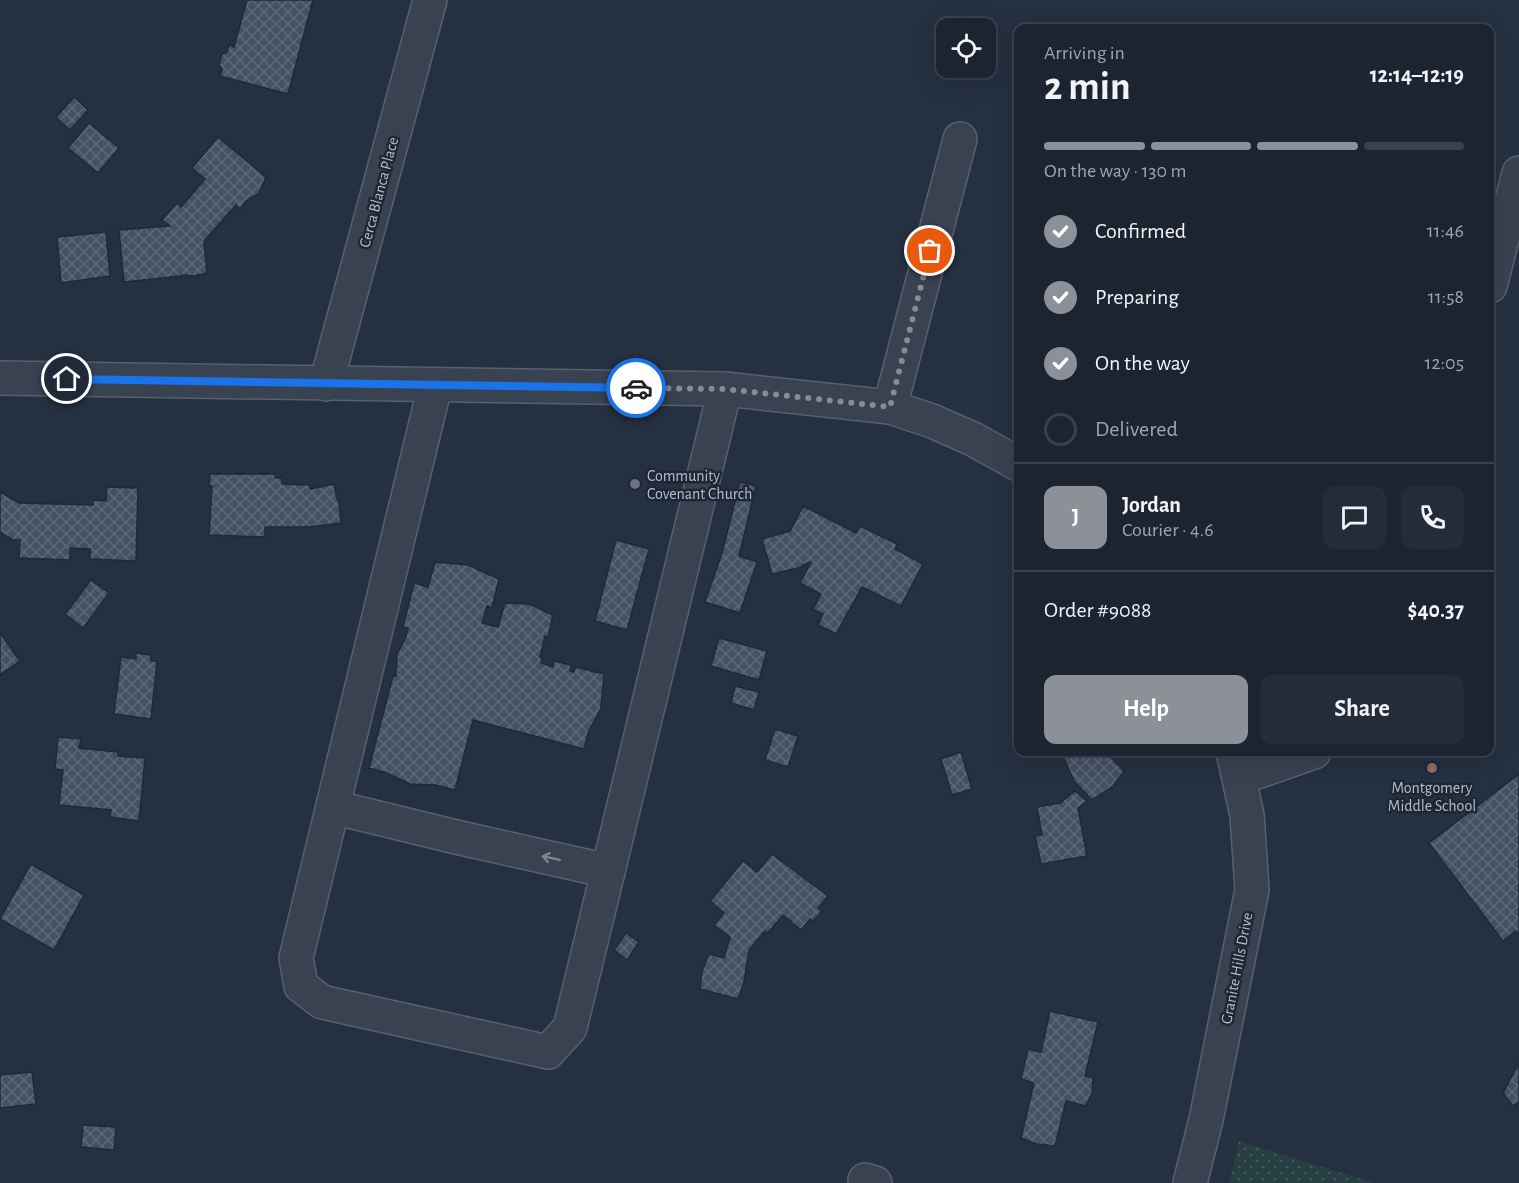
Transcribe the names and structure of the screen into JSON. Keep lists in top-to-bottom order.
{
  "streets": {
    "street": ["Cerca Blanca Place", "Granite Hills Drive"]
  },
  "places": ["Community Covenant Church", "Montgomery Middle School"],
  "page": {
    "heading": ["2 min", "Arriving in", "12:14–12:19"],
    "panel": [
      "Jordan",
      "Courier · 4.6",
      "Order #9088",
      "$40.37"
    ],
    "bar": "On the way · 130 m",
    "list": [
      ["Confirmed", "11:46"],
      ["Preparing", "11:58"],
      ["On the way", "12:05"],
      "Delivered"
    ],
    "round": "J",
    "buttons": ["Help", "Share"]
  }
}
